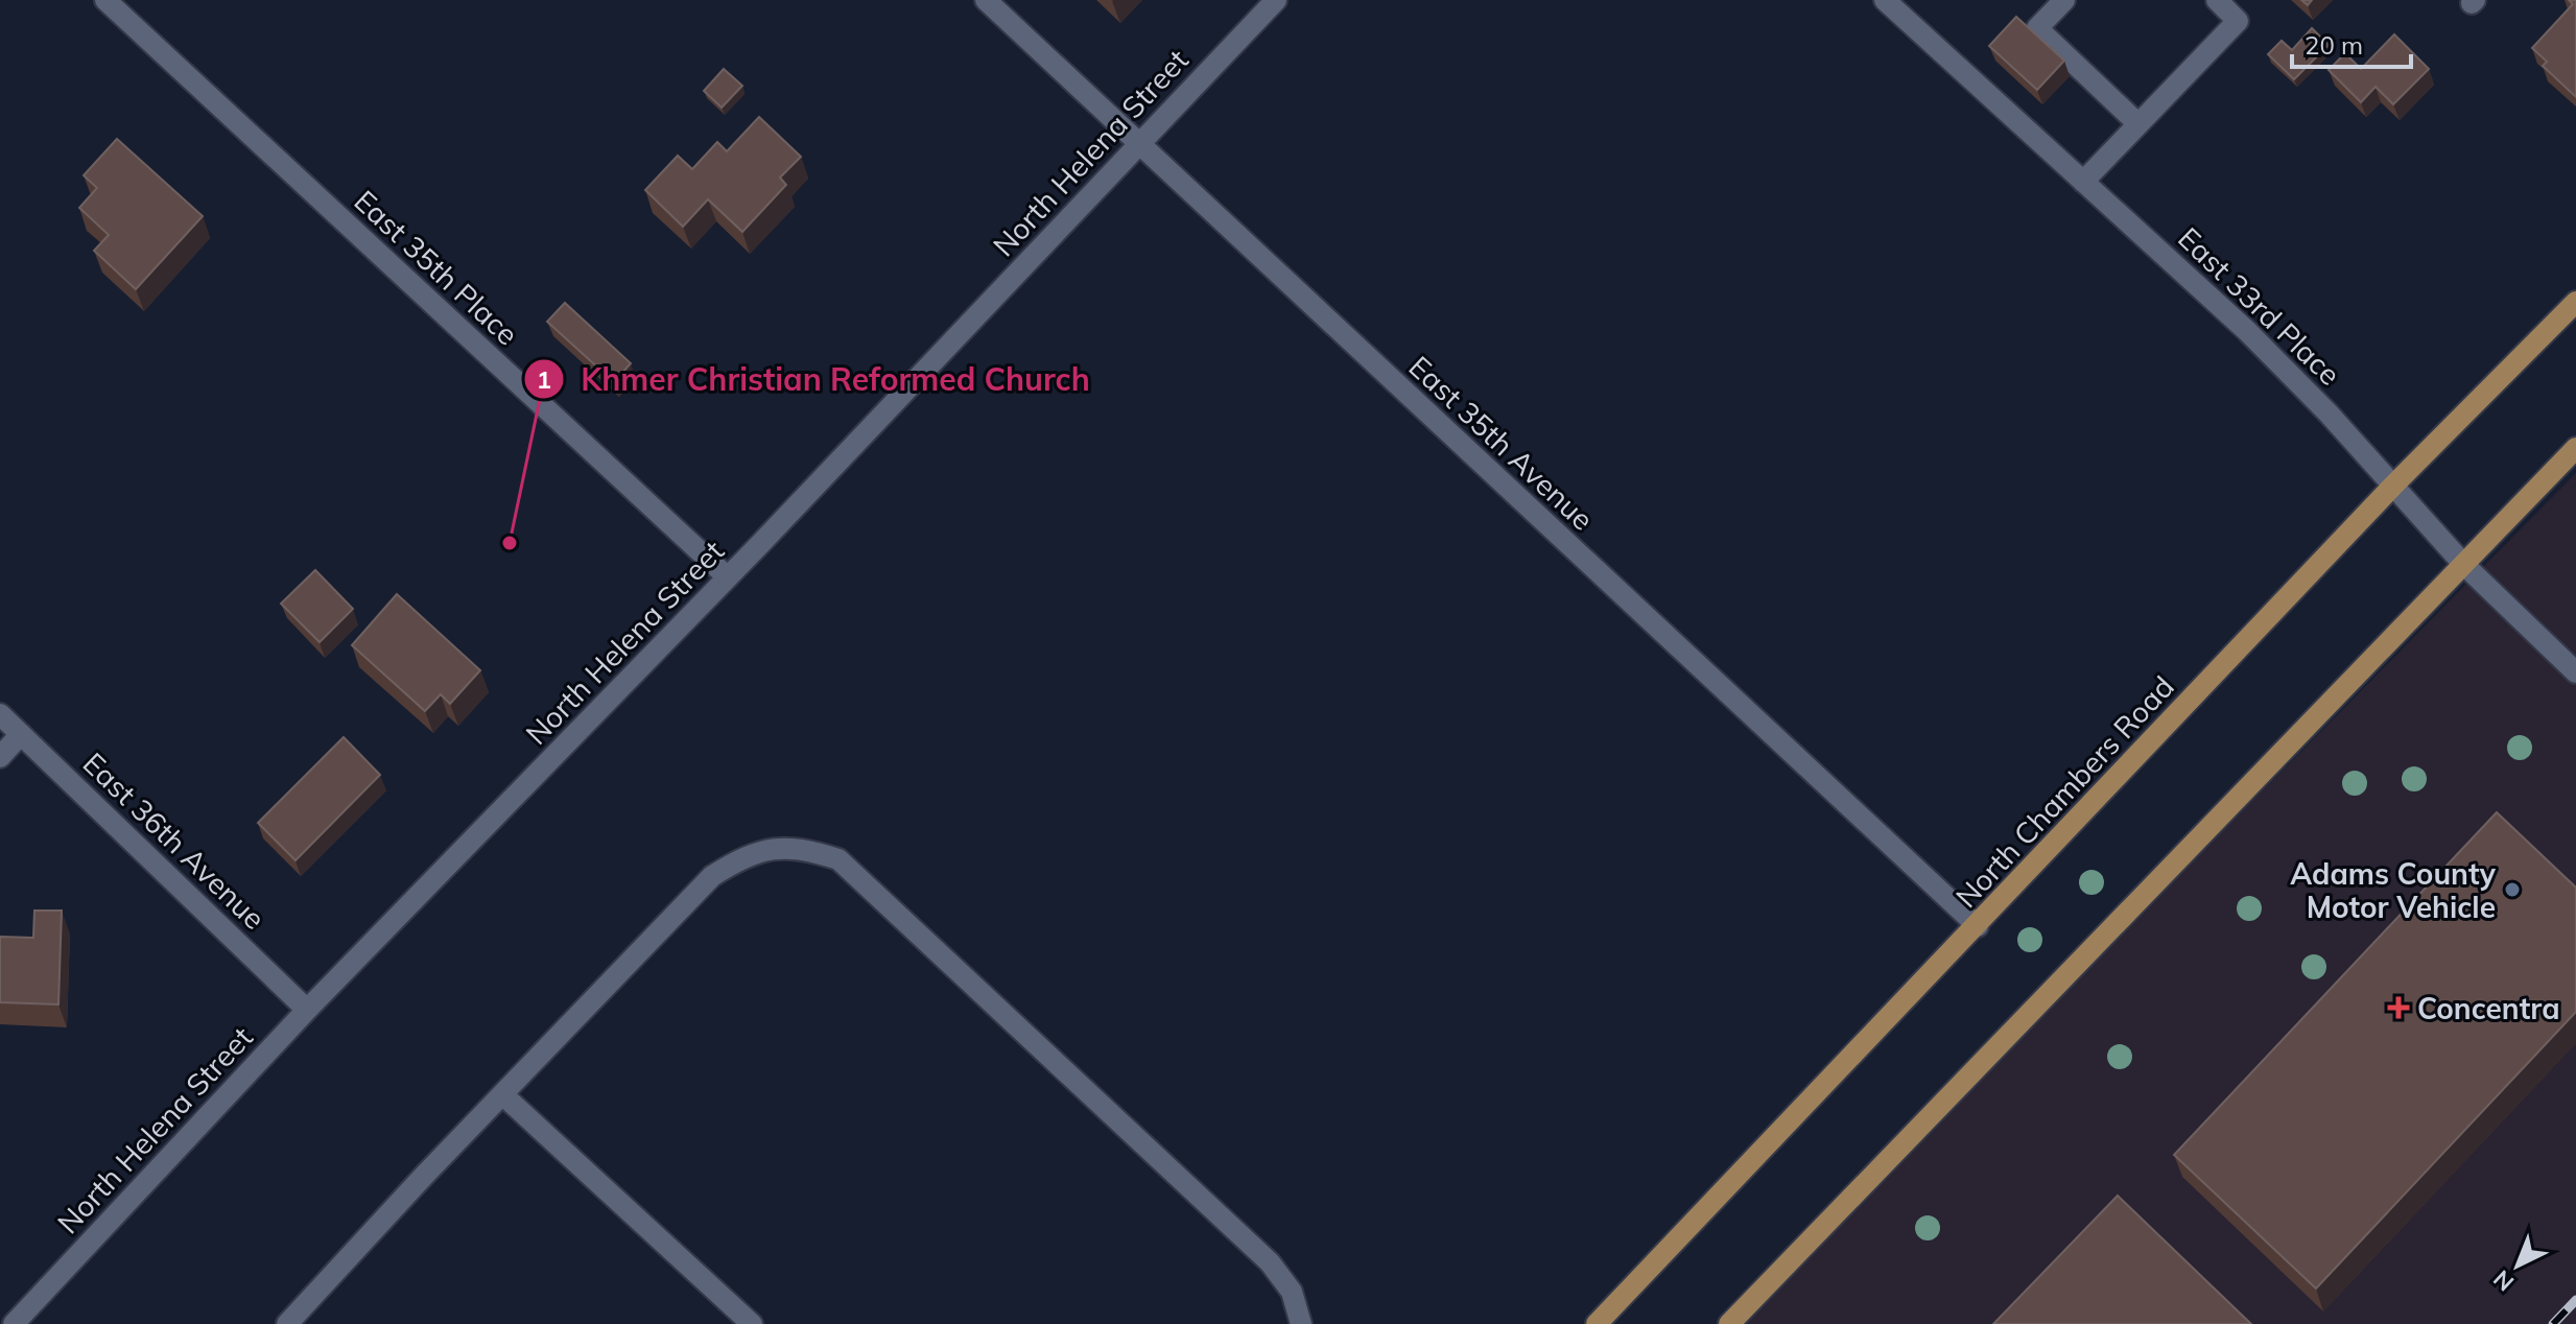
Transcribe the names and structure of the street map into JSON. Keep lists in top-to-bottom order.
{
  "streets": {
    "main road": ["North Chambers Road"],
    "street": [
      "North Helena Street",
      "East 35th Place",
      "East 33rd Place",
      "East 35th Avenue",
      "East 36th Avenue"
    ]
  },
  "crossings": [
    ["North Helena Street", "East 35th Place"],
    ["North Helena Street", "East 35th Avenue"],
    ["North Helena Street", "East 36th Avenue"],
    ["East 33rd Place", "North Chambers Road"],
    ["East 35th Avenue", "North Chambers Road"]
  ],
  "places": {
    "other": ["Khmer Christian Reformed Church", "Adams County Motor Vehicle"],
    "health": ["Concentra"]
  },
  "scale_bar": "20 m",
  "north": "bottom left"
}
